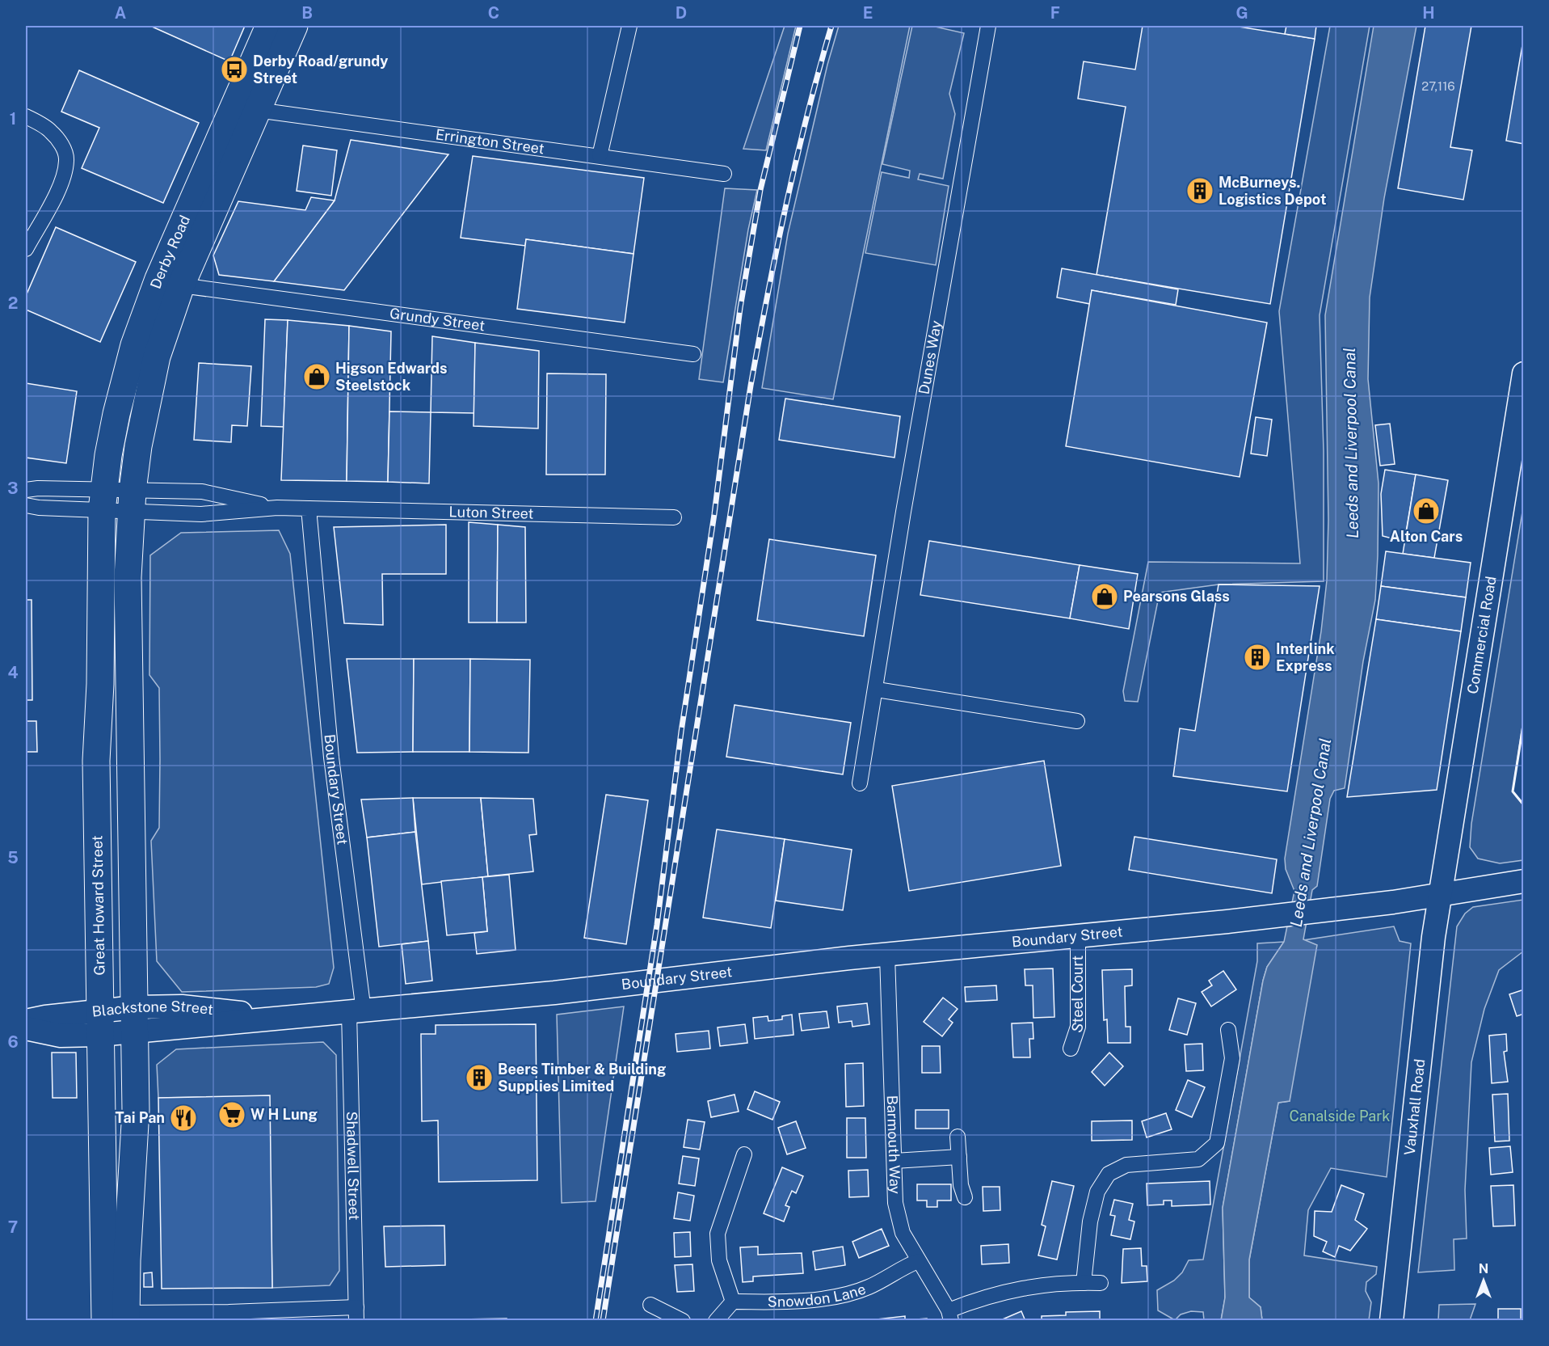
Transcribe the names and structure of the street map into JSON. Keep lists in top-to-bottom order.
{
  "streets": {
    "highway": ["Derby Road", "Great Howard Street"],
    "main road": [
      "Commercial Road",
      "Boundary Street",
      "Blackstone Street",
      "Vauxhall Road"
    ],
    "street": [
      "Errington Street",
      "Grundy Street",
      "Dunes Way",
      "Luton Street",
      "Steel Court",
      "Barmouth Way",
      "Shadwell Street",
      "Snowdon Lane"
    ]
  },
  "crossings": [
    ["Errington Street", "Derby Road"],
    ["Derby Road", "Grundy Street"],
    ["Derby Road", "Great Howard Street"],
    ["Luton Street", "Boundary Street"],
    ["Commercial Road", "Boundary Street"],
    ["Commercial Road", "Vauxhall Road"],
    ["Boundary Street", "Steel Court"],
    ["Boundary Street", "Blackstone Street"],
    ["Boundary Street", "Vauxhall Road"],
    ["Boundary Street", "Barmouth Way"],
    ["Boundary Street", "Shadwell Street"],
    ["Great Howard Street", "Blackstone Street"],
    ["Blackstone Street", "Shadwell Street"],
    ["Barmouth Way", "Snowdon Lane"]
  ],
  "water": ["Leeds and Liverpool Canal"],
  "parks": ["Canalside Park"],
  "places": {
    "bus stop": ["Derby Road/grundy Street"],
    "building": ["McBurneys. Logistics Depot", "Interlink Express", "Beers Timber & Building Supplies Limited"],
    "shop": ["Higson Edwards Steelstock", "Alton Cars", "Pearsons Glass"],
    "supermarket": ["W H Lung"],
    "restaurant": ["Tai Pan"]
  },
  "house_numbers": ["27,116"],
  "north": "top",
  "grid": {
    "columns": [
      "A",
      "B",
      "C",
      "D",
      "E",
      "F",
      "G",
      "H"
    ],
    "rows": [
      "1",
      "2",
      "3",
      "4",
      "5",
      "6",
      "7"
    ]
  }
}
